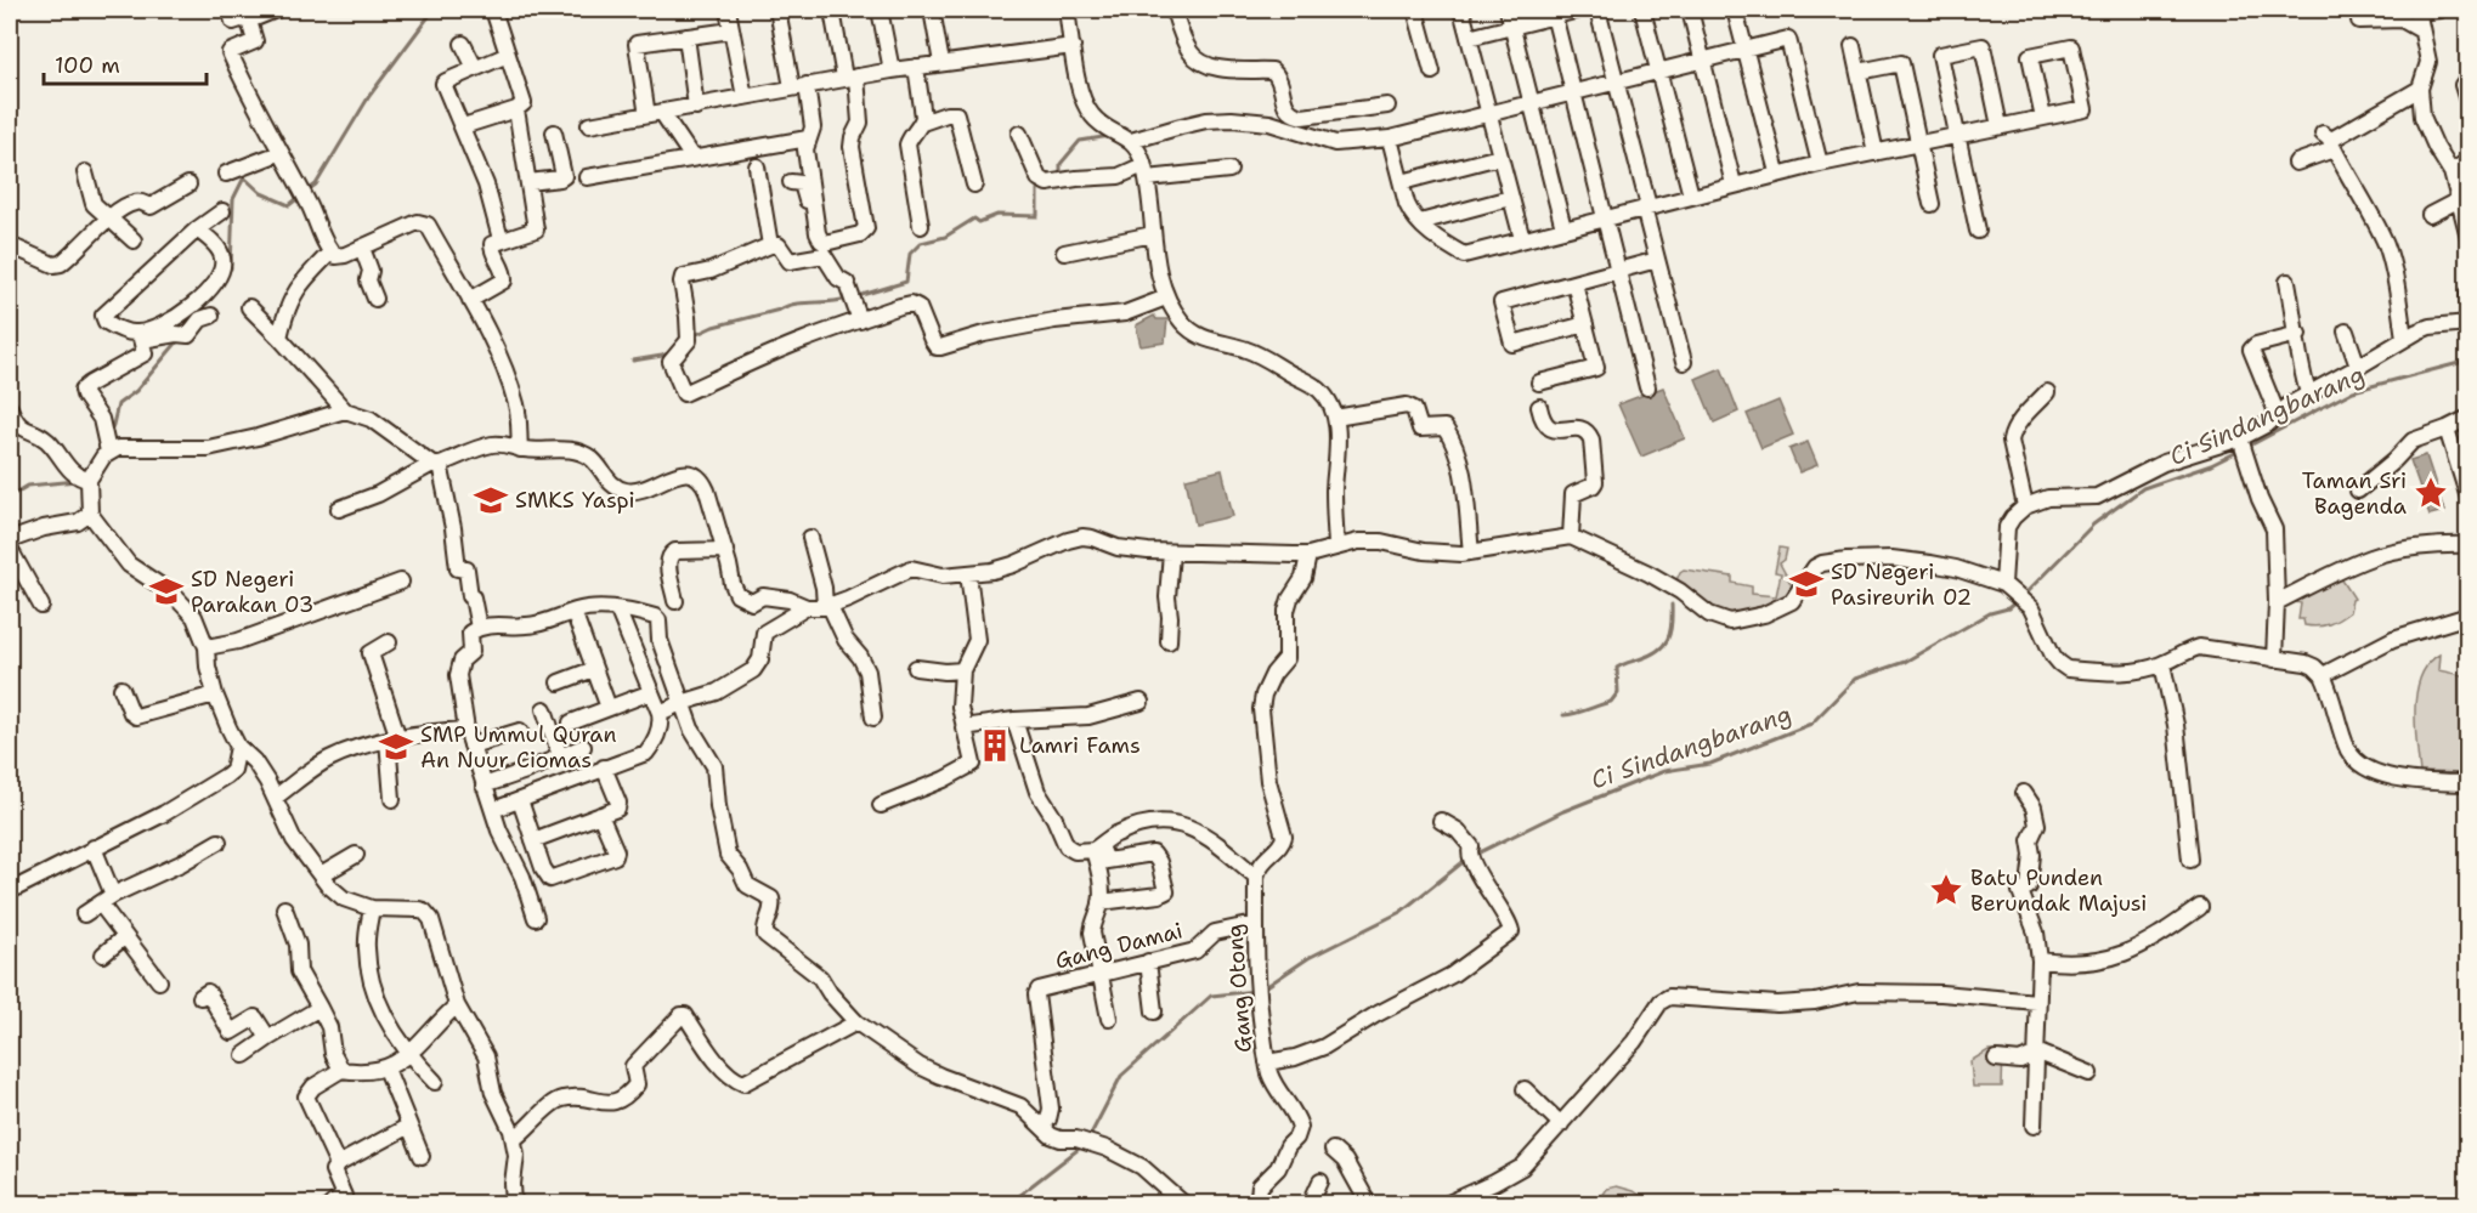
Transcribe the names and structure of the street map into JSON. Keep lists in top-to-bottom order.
{
  "streets": {
    "street": ["Gang Damai", "Gang Otong"]
  },
  "crossings": [
    ["Gang Damai", "Gang Otong"]
  ],
  "water": ["Ci Sindangbarang"],
  "places": {
    "place": ["Taman Sri Bagenda", "Batu Punden Berundak Majusi"],
    "school or university": [
      "SMKS Yaspi",
      "SD Negeri Pasireurih 02",
      "SD Negeri Parakan 03",
      "SMP Ummul Quran An Nuur Ciomas"
    ],
    "building": ["Lamri Fams"]
  },
  "scale_bar": "100 m"
}
